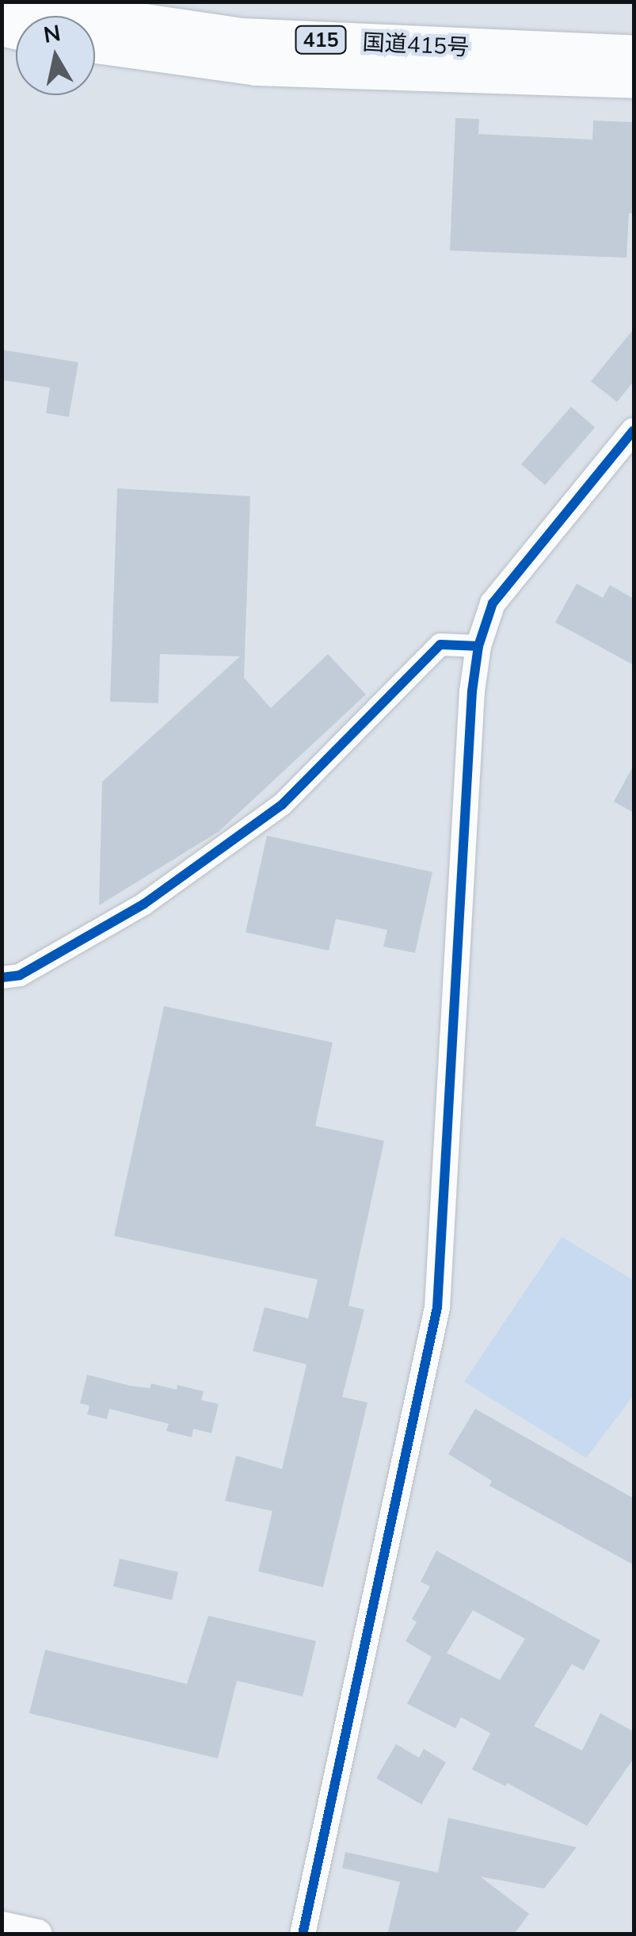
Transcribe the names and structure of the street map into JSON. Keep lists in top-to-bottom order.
{
  "streets": {
    "highway": ["415", "国道415号"]
  },
  "north": "top"
}
